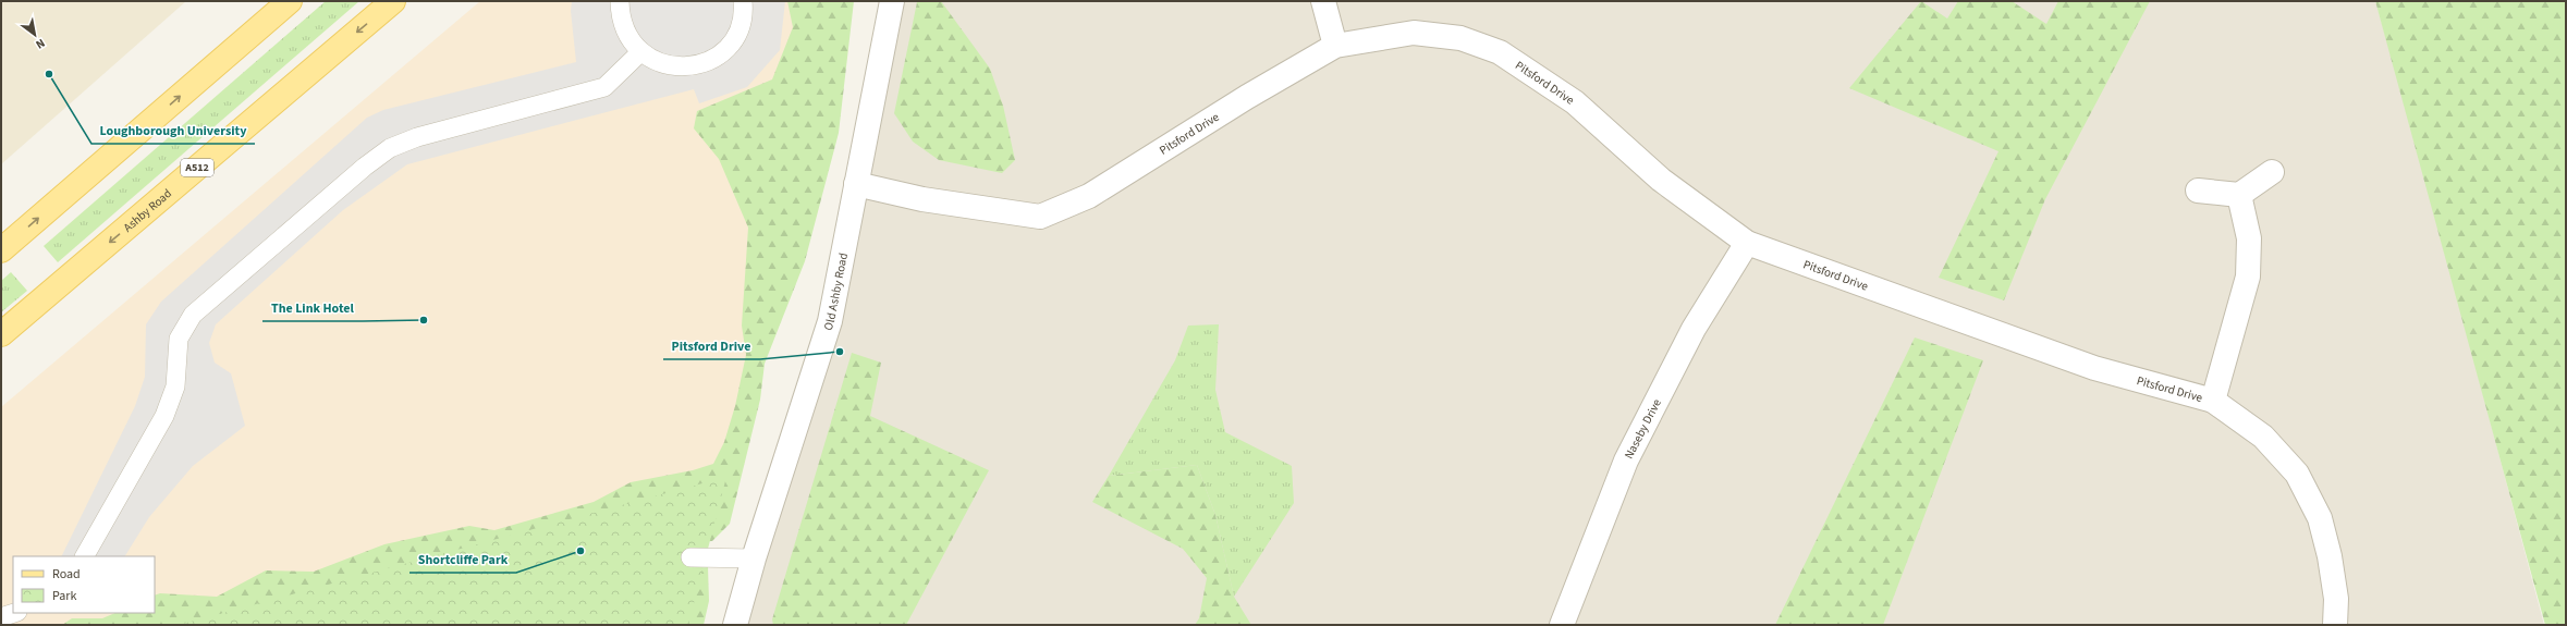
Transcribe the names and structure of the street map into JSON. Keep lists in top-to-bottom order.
{
  "streets": {
    "main road": ["A512", "Ashby Road"],
    "street": ["Pitsford Drive", "Old Ashby Road", "Naseby Drive"]
  },
  "crossings": [
    ["Pitsford Drive", "Old Ashby Road"],
    ["Pitsford Drive", "Naseby Drive"]
  ],
  "places": [
    "Loughborough University",
    "The Link Hotel",
    "Pitsford Drive",
    "Shortcliffe Park"
  ],
  "legend": ["Road", "Park"],
  "north": "bottom right"
}
